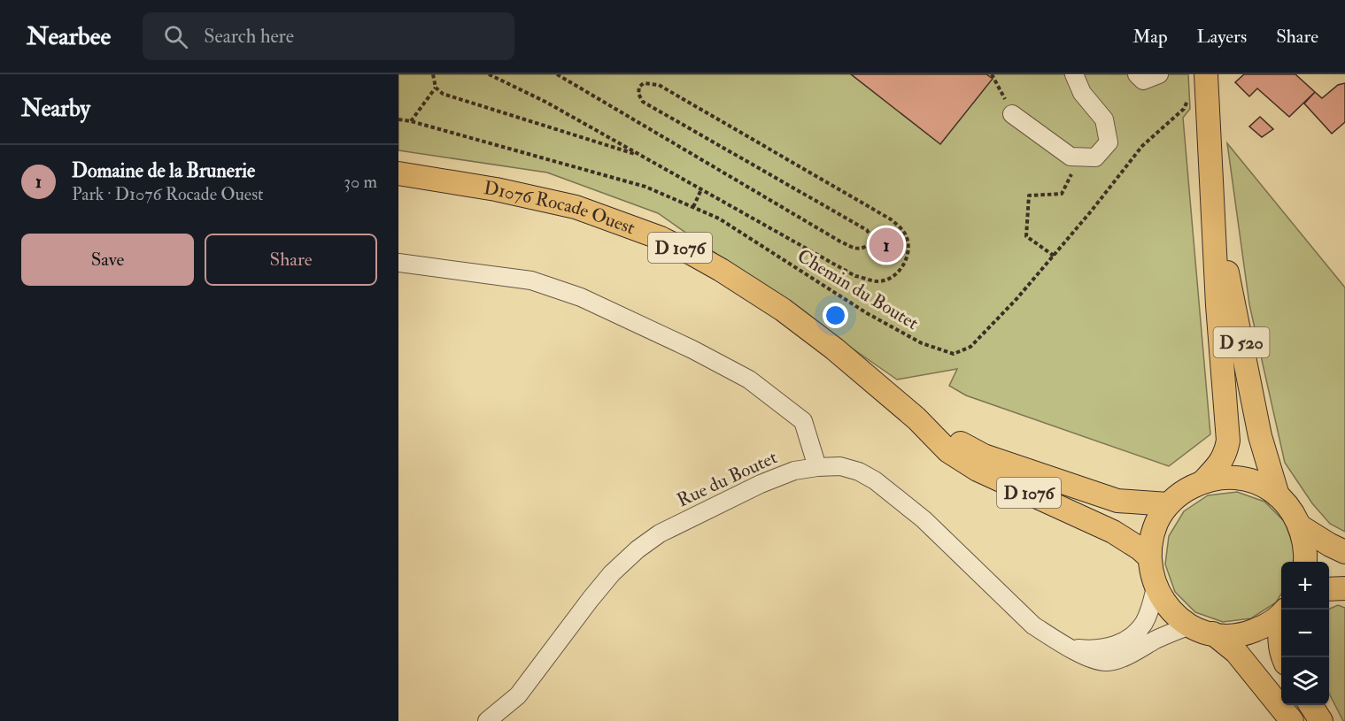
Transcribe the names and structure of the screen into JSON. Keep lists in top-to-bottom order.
{
  "streets": {
    "main road": ["D1076 Rocade Ouest", "D 1076", "D 520"],
    "street": ["Rue du Boutet"],
    "path": ["Chemin du Boutet"]
  },
  "page": {
    "header": "Nearbee",
    "search": "Search here",
    "nav": ["Map", "Layers", "Share"],
    "heading": "Nearby",
    "list": [
      {
        "mark": "1",
        "name": "Domaine de la Brunerie",
        "note": "Park · D1076 Rocade Ouest",
        "value": "30 m"
      }
    ],
    "buttons": ["Save", "Share"],
    "pins": "1",
    "map_buttons": ["+", "−"]
  }
}
